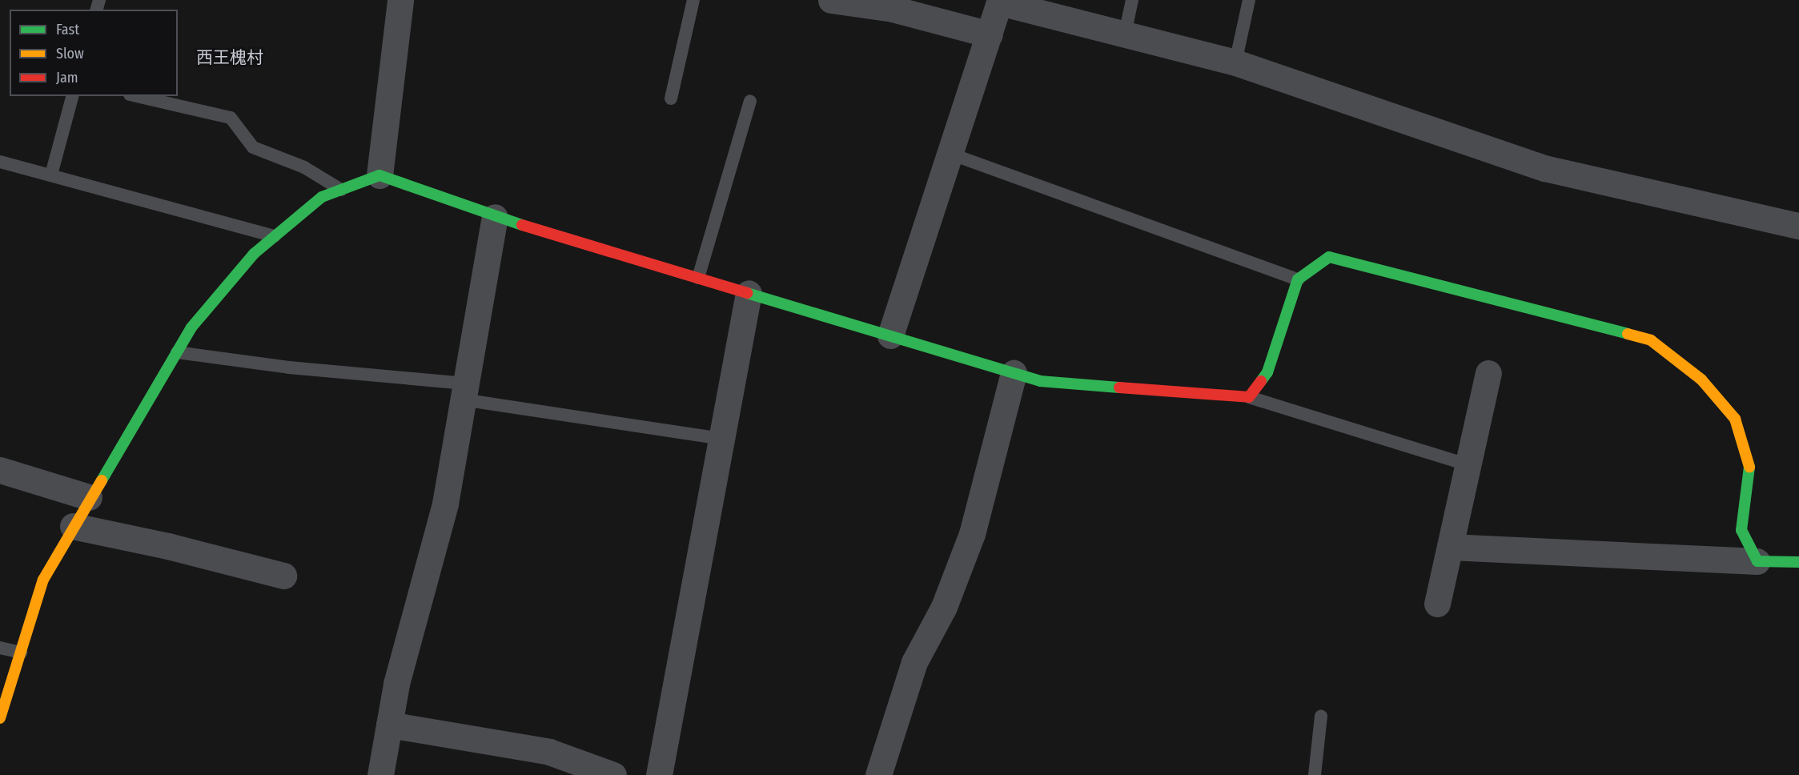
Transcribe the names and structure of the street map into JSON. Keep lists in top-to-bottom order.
{
  "districts": ["西王槐村"],
  "legend": ["Fast", "Slow", "Jam"]
}
